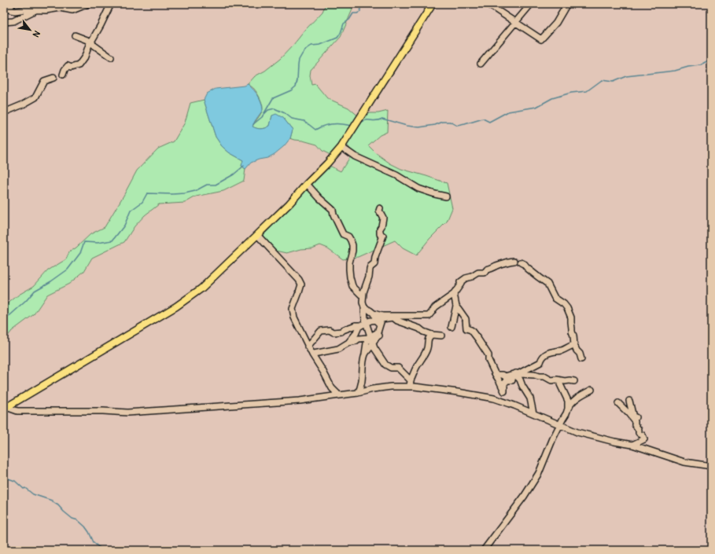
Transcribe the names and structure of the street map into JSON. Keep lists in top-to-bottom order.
{
  "north": "bottom right"
}
